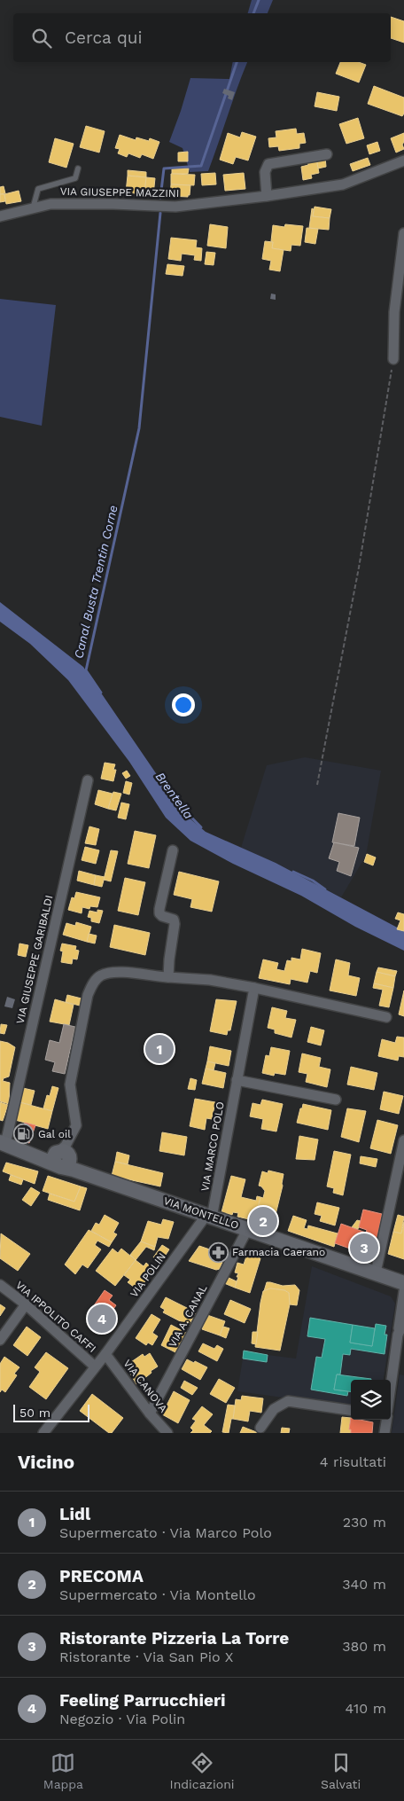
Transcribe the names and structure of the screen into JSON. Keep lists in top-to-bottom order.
{
  "streets": {
    "main road": ["VIA MONTELLO"],
    "street": [
      "VIA GIUSEPPE MAZZINI",
      "VIA GIUSEPPE GARIBALDI",
      "VIA MARCO POLO",
      "VIA POLIN",
      "VIA A. CANAL",
      "VIA IPPOLITO CAFFI",
      "VIA CANOVA"
    ]
  },
  "crossings": [
    ["VIA GIUSEPPE GARIBALDI", "VIA MONTELLO"],
    ["VIA MARCO POLO", "VIA MONTELLO"],
    ["VIA MARCO POLO", "VIA POLIN"],
    ["VIA MONTELLO", "VIA POLIN"],
    ["VIA MONTELLO", "VIA A. CANAL"],
    ["VIA POLIN", "VIA IPPOLITO CAFFI"],
    ["VIA POLIN", "VIA CANOVA"],
    ["VIA A. CANAL", "VIA CANOVA"]
  ],
  "water": ["Canal Busta Trentin Corne", "Brentella"],
  "places": {
    "fuel station": ["Gal oil"],
    "pharmacy": ["Farmacia Caerano"]
  },
  "scale_bar": "50 m",
  "page": {
    "search": "Cerca qui",
    "pins": [
      "1",
      "2",
      "3",
      "4"
    ],
    "scale": "50 m",
    "heading": ["Vicino", "4 risultati"],
    "list": [
      {
        "mark": "1",
        "name": "Lidl",
        "note": "Supermercato · Via Marco Polo",
        "value": "230 m"
      },
      {
        "mark": "2",
        "name": "PRECOMA",
        "note": "Supermercato · Via Montello",
        "value": "340 m"
      },
      {
        "mark": "3",
        "name": "Ristorante Pizzeria La Torre",
        "note": "Ristorante · Via San Pio X",
        "value": "380 m"
      },
      {
        "mark": "4",
        "name": "Feeling Parrucchieri",
        "note": "Negozio · Via Polin",
        "value": "410 m"
      }
    ],
    "nav": ["Mappa", "Indicazioni", "Salvati"]
  }
}
